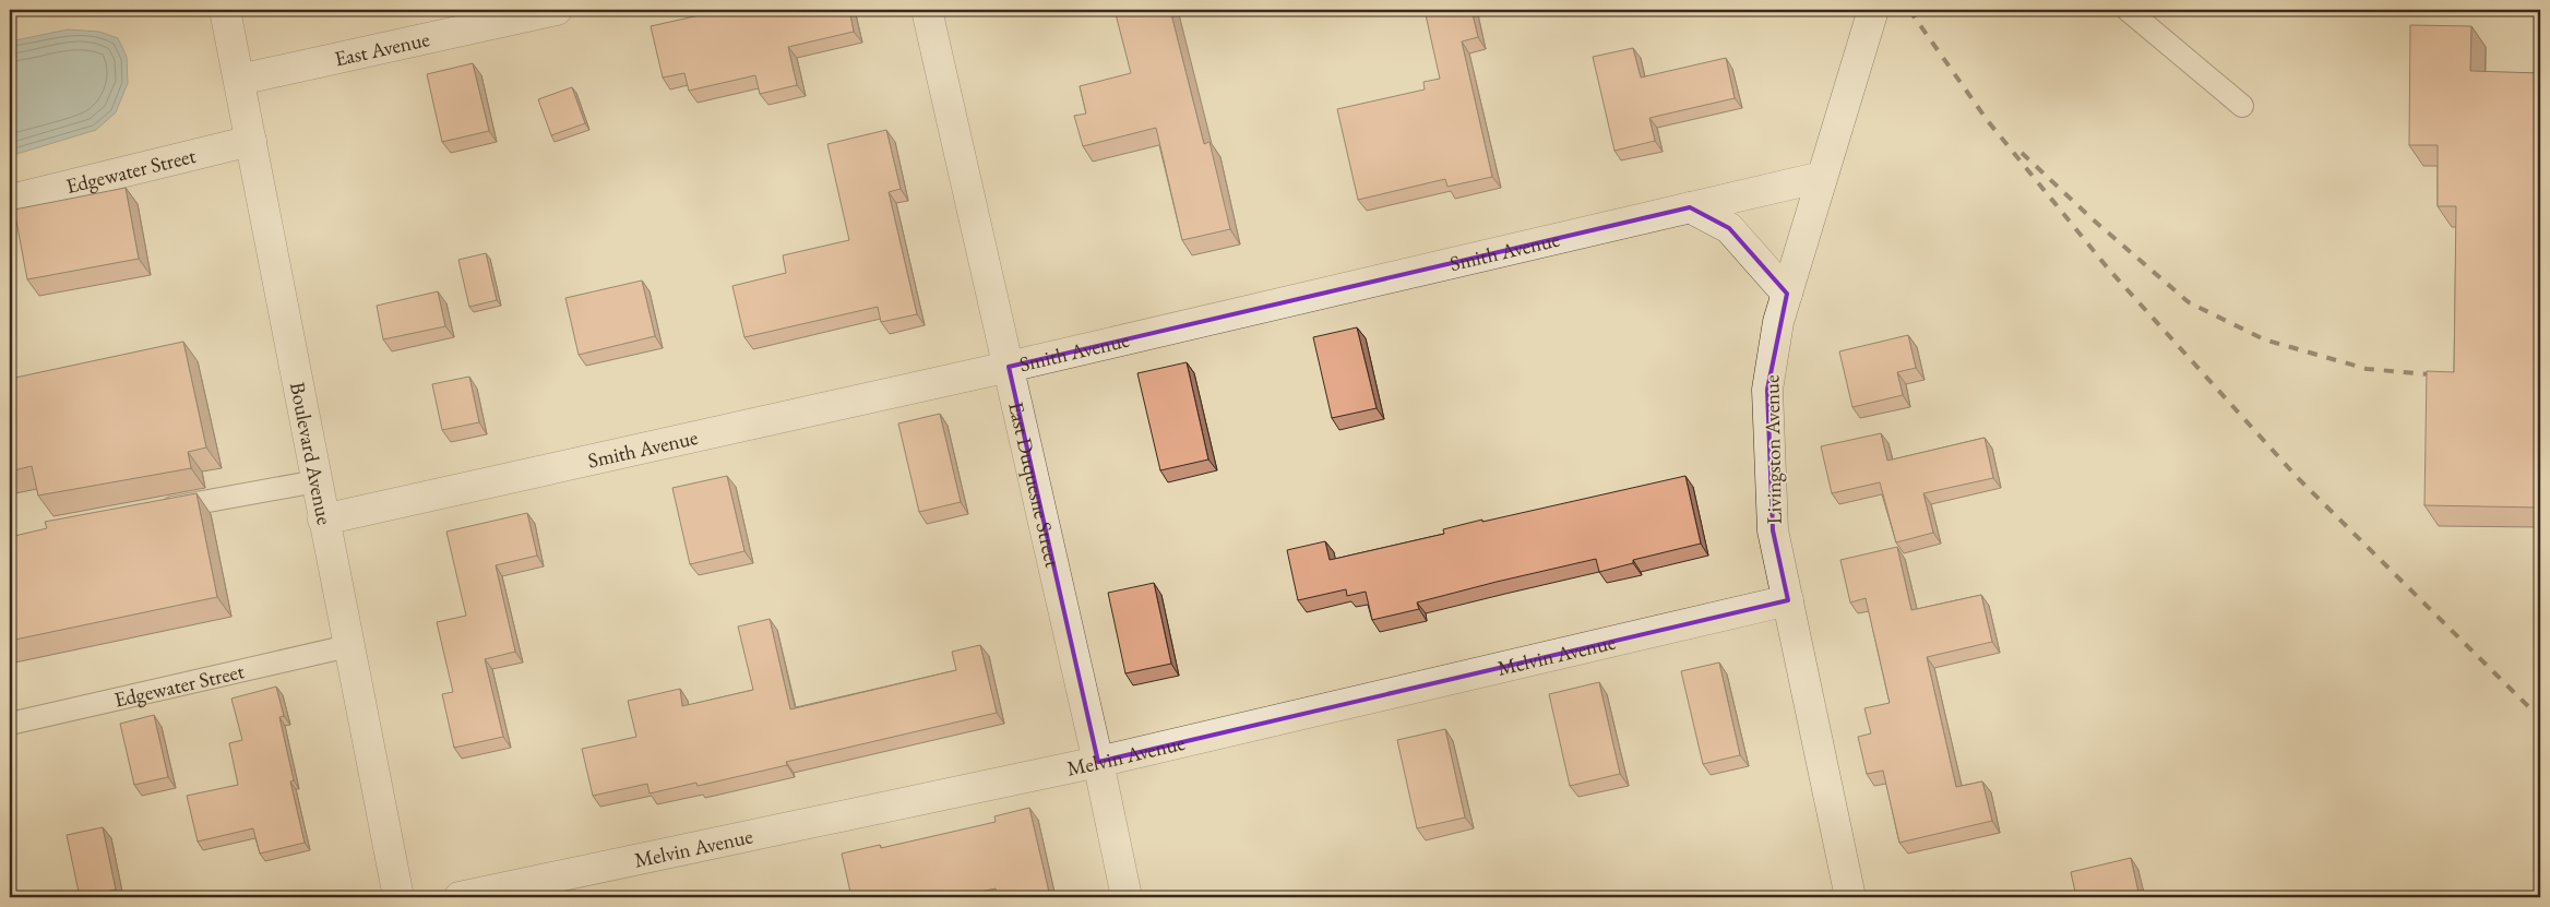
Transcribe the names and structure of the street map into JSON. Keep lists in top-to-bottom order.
{
  "streets": {
    "street": [
      "East Avenue",
      "Edgewater Street",
      "Smith Avenue",
      "Livingston Avenue",
      "Boulevard Avenue",
      "East Duquesne Street",
      "Melvin Avenue"
    ]
  },
  "crossings": [
    ["East Avenue", "Boulevard Avenue"],
    ["Edgewater Street", "Boulevard Avenue"],
    ["Smith Avenue", "Livingston Avenue"],
    ["Smith Avenue", "Boulevard Avenue"],
    ["Smith Avenue", "East Duquesne Street"],
    ["Livingston Avenue", "Melvin Avenue"],
    ["East Duquesne Street", "Melvin Avenue"]
  ]
}
